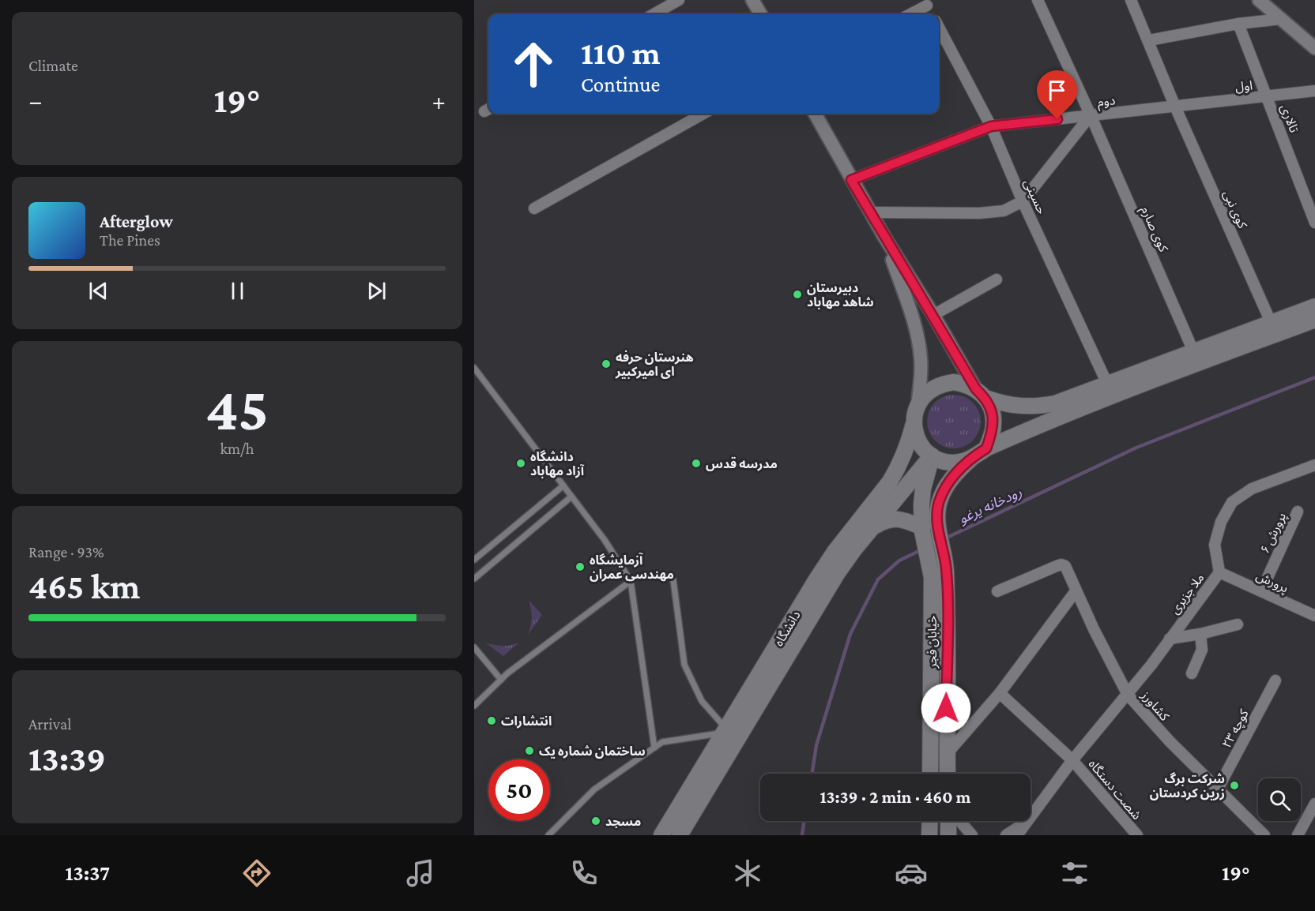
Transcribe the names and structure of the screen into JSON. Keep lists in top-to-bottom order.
{
  "streets": {
    "main road": ["دانشگاه", "خیابان فجر"],
    "street": [
      "اول",
      "دوم",
      "تالاری",
      "حسینی",
      "کوی نبی",
      "کوی صارم",
      "پرورش ۶",
      "پرورش",
      "ملا جزیری",
      "کشاورز",
      "کوچه ۲۳",
      "شصت دستگاه"
    ]
  },
  "crossings": [
    ["اول", "دوم"],
    ["اول", "تالاری"],
    ["اول", "کوی نبی"],
    ["دوم", "حسینی"],
    ["دوم", "کوی نبی"],
    ["دوم", "کوی صارم"],
    ["پرورش ۶", "پرورش"],
    ["پرورش", "ملا جزیری"],
    ["ملا جزیری", "کشاورز"],
    ["ملا جزیری", "شصت دستگاه"],
    ["دانشگاه", "خیابان فجر"],
    ["کشاورز", "کوچه ۲۳"]
  ],
  "water": ["رودخانه یرغو"],
  "places": [
    "دبیرستان شاهد مهاباد",
    "هنرستان حرفه ای امیرکبیر",
    "دانشگاه آزاد مهاباد",
    "مدرسه قدس",
    "آزمایشگاه مهندسی عمران",
    "انتشارات",
    "ساختمان شماره یک",
    "شرکت برگ زرین کردستان",
    "مسجد"
  ],
  "page": {
    "tile": [
      "Climate",
      ["45", "km/h"],
      ["Range · 93%", "465 km"],
      ["Arrival", "13:39"]
    ],
    "turn": ["110 m", "Continue"],
    "heat": ["−", "19°", "+"],
    "song": ["Afterglow", "The Pines"],
    "limit": "50",
    "trip": "13:39 · 2 min · 460 m",
    "tabs": ["13:37", "19°"]
  }
}
